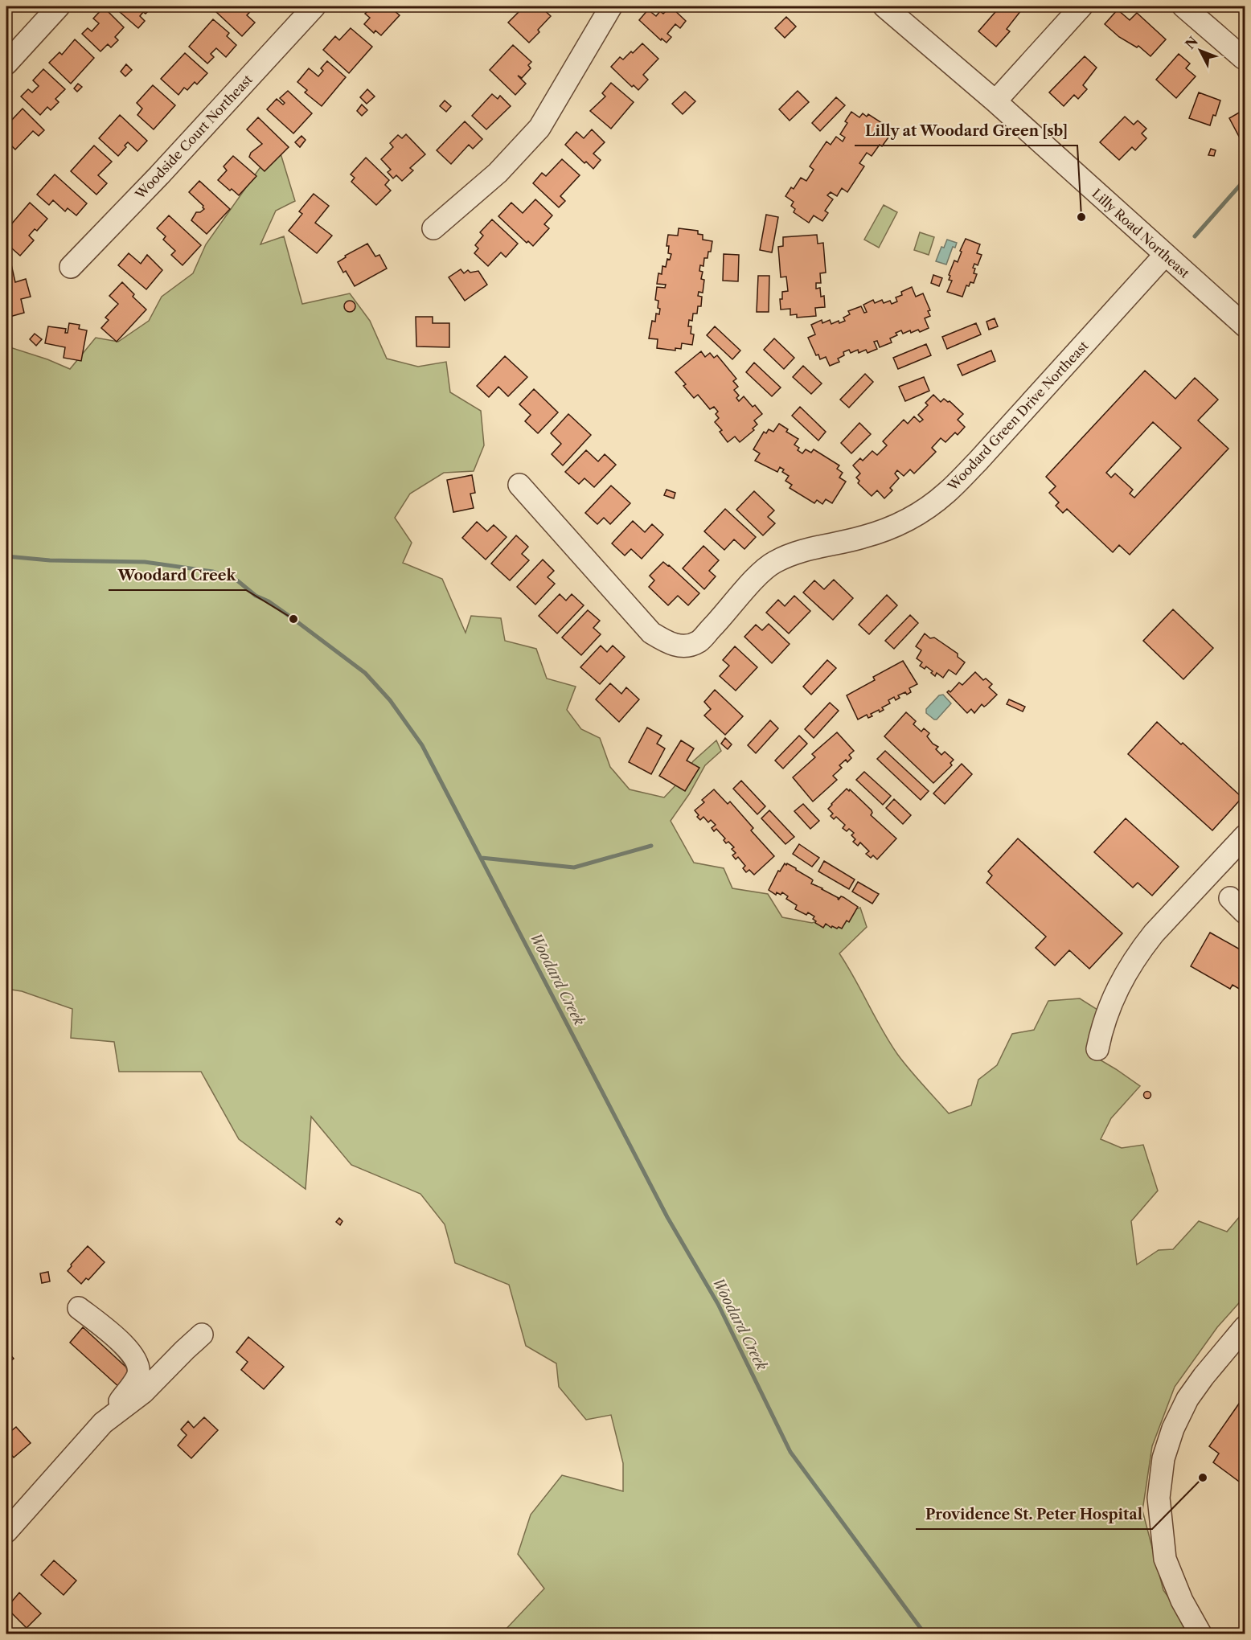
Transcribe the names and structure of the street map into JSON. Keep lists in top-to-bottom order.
{
  "streets": {
    "street": ["Woodside Court Northeast", "Lilly Road Northeast", "Woodard Green Drive Northeast"]
  },
  "crossings": [
    ["Lilly Road Northeast", "Woodard Green Drive Northeast"]
  ],
  "water": ["Woodard Creek"],
  "places": ["Lilly at Woodard Green [sb]", "Woodard Creek", "Providence St. Peter Hospital"],
  "north": "top left"
}
